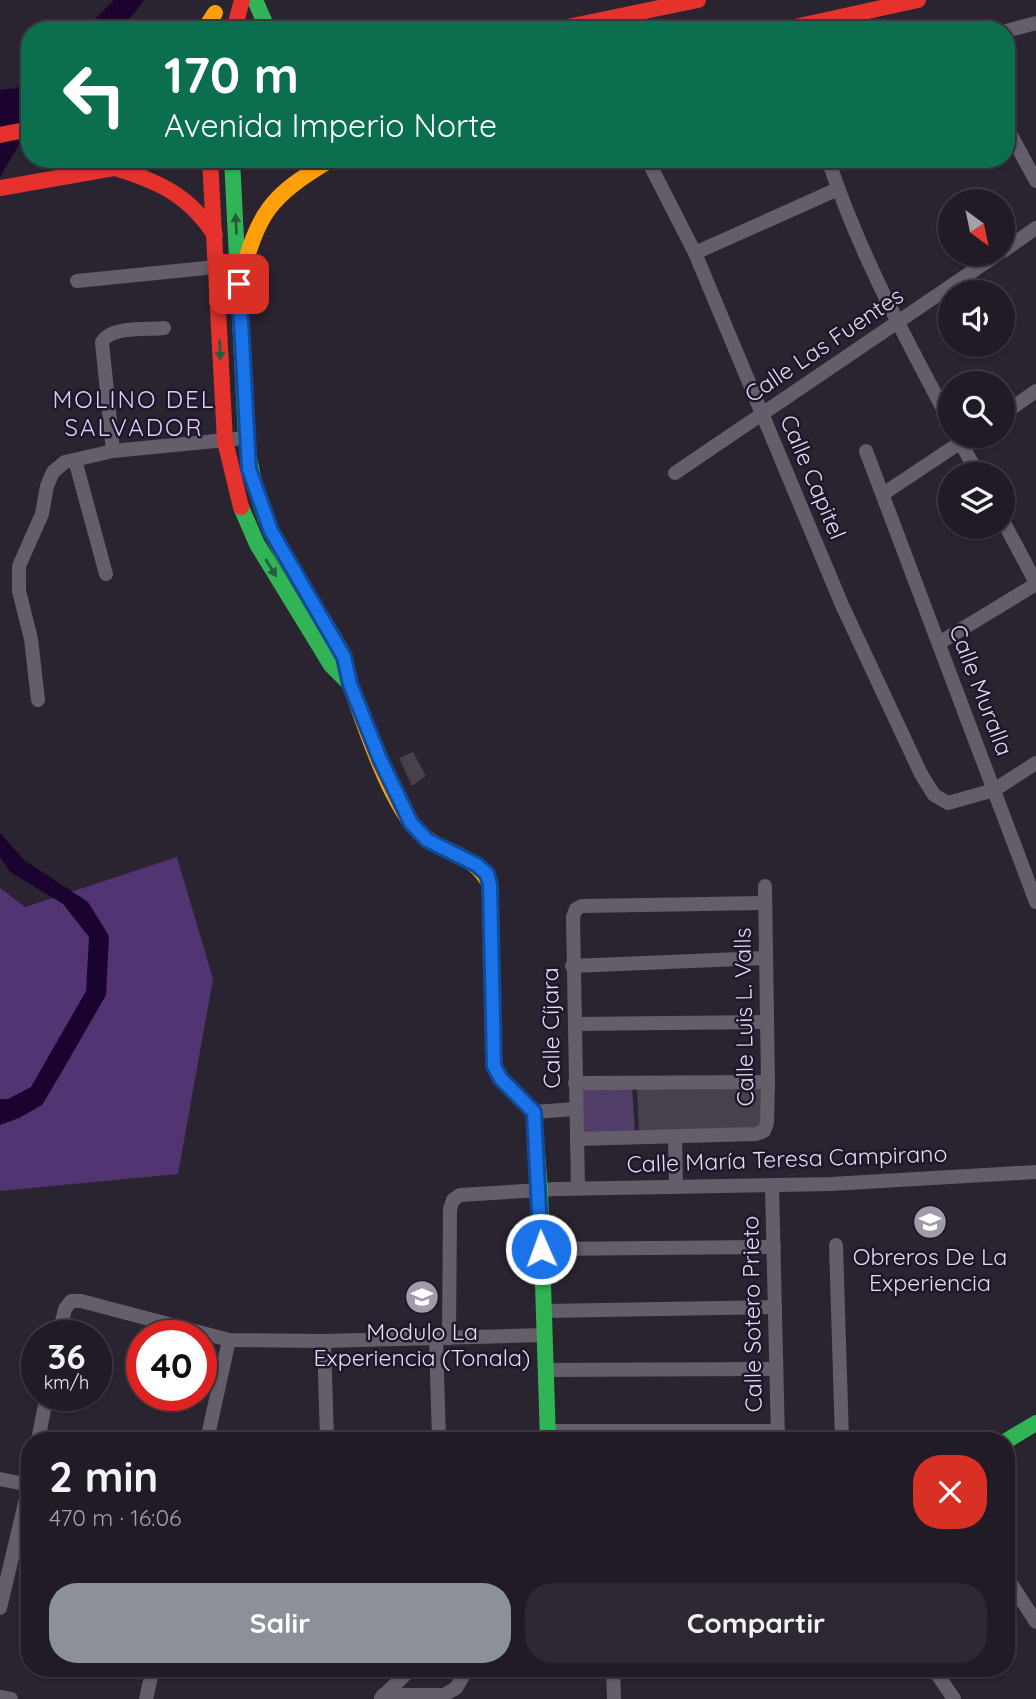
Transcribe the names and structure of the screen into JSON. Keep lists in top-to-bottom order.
{
  "streets": {
    "street": [
      "Calle Las Fuentes",
      "Calle Capitel",
      "Calle Muralla",
      "Calle Luis L. Valls",
      "Calle Cíjara",
      "Calle María Teresa Campirano",
      "Calle Sotero Prieto"
    ]
  },
  "crossings": [
    ["Calle Las Fuentes", "Calle Capitel"],
    ["Calle Capitel", "Calle Muralla"],
    ["Calle Luis L. Valls", "Calle Cíjara"],
    ["Calle Cíjara", "Calle María Teresa Campirano"],
    ["Calle María Teresa Campirano", "Calle Sotero Prieto"]
  ],
  "districts": ["MOLINO DEL SALVADOR"],
  "places": {
    "school or university": ["Obreros De La Experiencia", "Modulo La Experiencia (Tonala)"]
  },
  "north": "bottom right",
  "page": {
    "turn": ["170 m", "Avenida Imperio Norte"],
    "speed": "36 km/h",
    "limit": "40",
    "heading": ["2 min", "470 m · 16:06"],
    "buttons": ["Salir", "Compartir"]
  }
}
